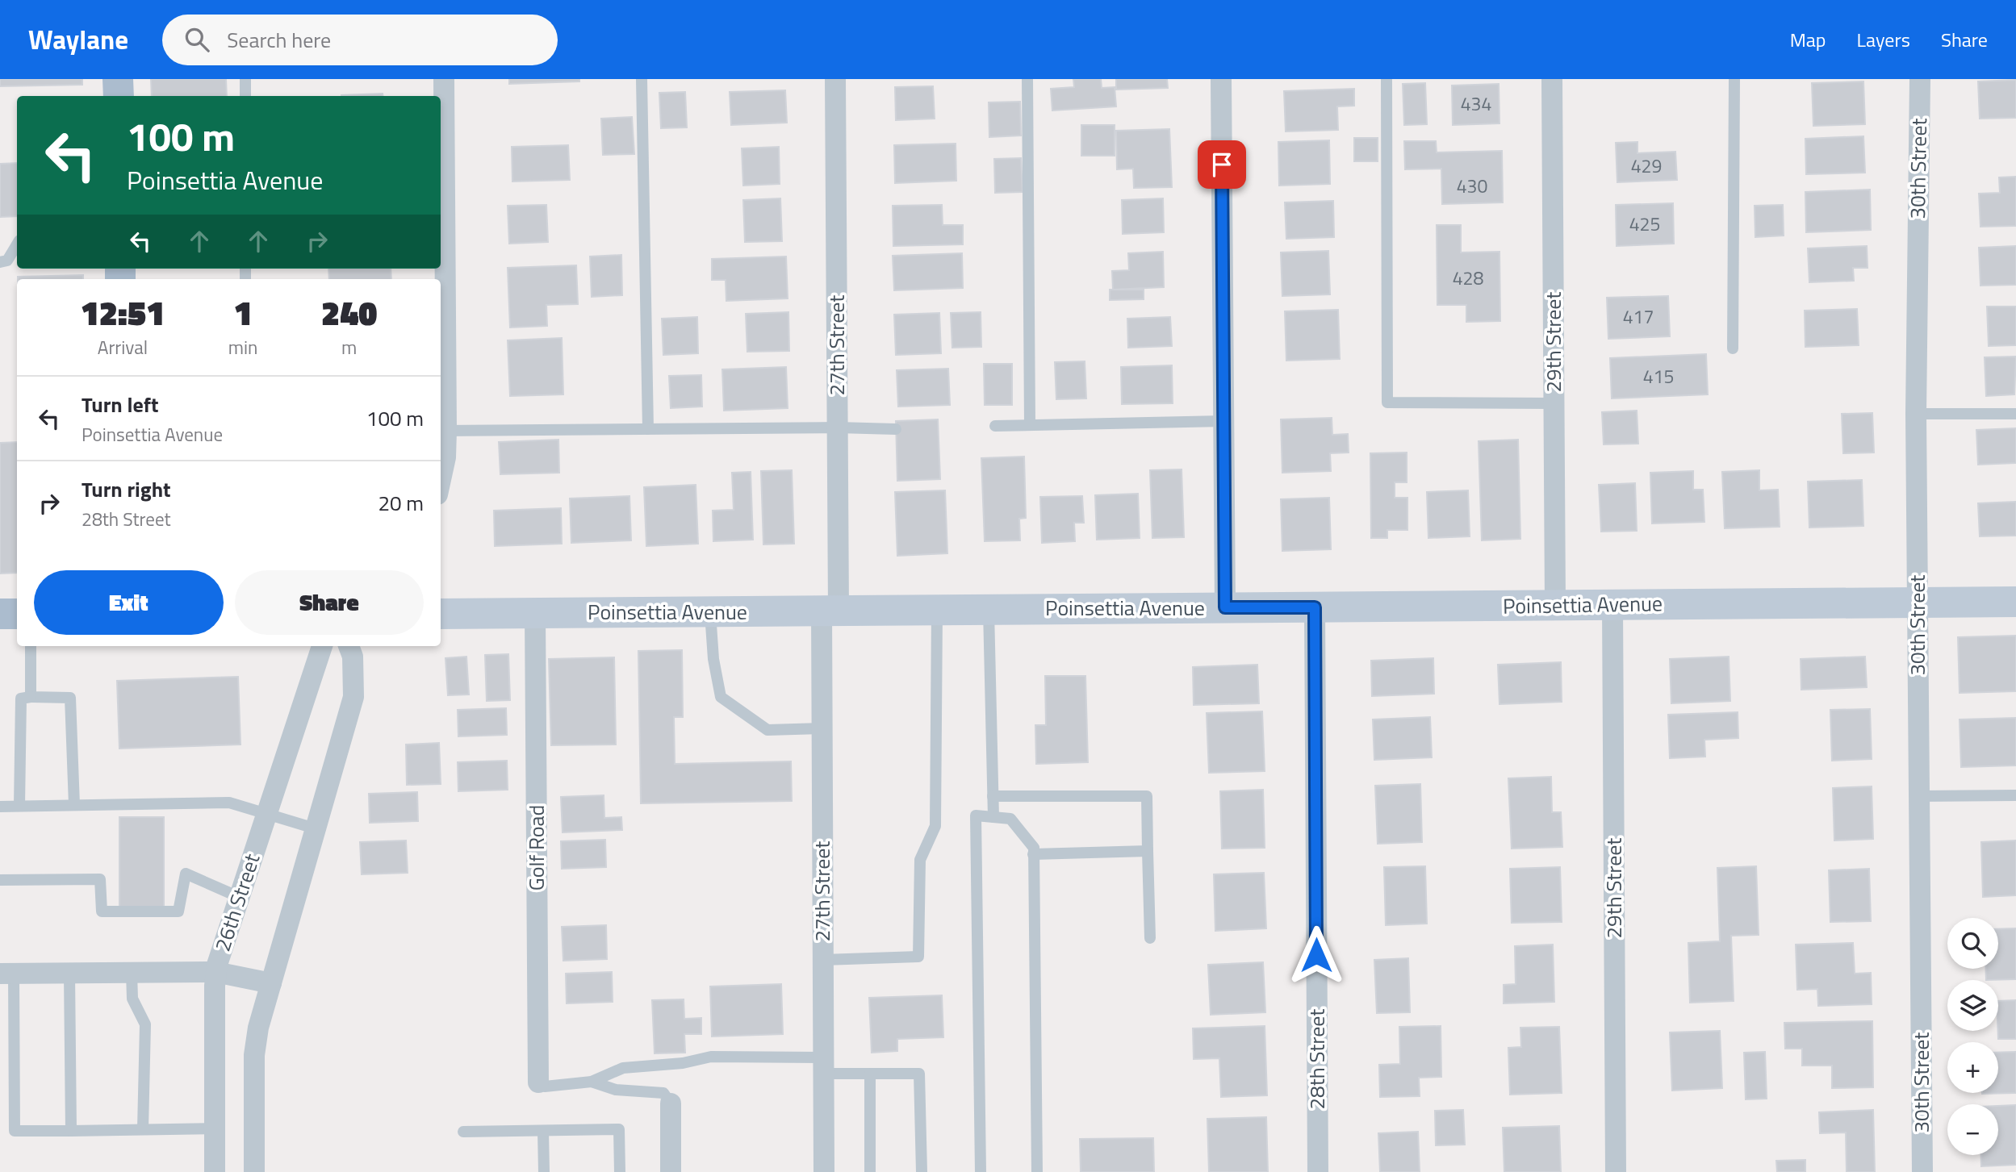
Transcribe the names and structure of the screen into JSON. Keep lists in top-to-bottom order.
{
  "streets": {
    "street": [
      "30th Street",
      "29th Street",
      "27th Street",
      "Poinsettia Avenue",
      "Golf Road",
      "26th Street",
      "28th Street"
    ]
  },
  "crossings": [
    ["30th Street", "Poinsettia Avenue"],
    ["29th Street", "Poinsettia Avenue"],
    ["27th Street", "Poinsettia Avenue"],
    ["Poinsettia Avenue", "Golf Road"],
    ["Poinsettia Avenue", "28th Street"]
  ],
  "house_numbers": [
    "434",
    "429",
    "430",
    "425",
    "428",
    "417",
    "415"
  ],
  "page": {
    "header": "Waylane",
    "search": "Search here",
    "nav": ["Map", "Layers", "Share"],
    "turn": ["100 m", "Poinsettia Avenue"],
    "eta": [
      "12:51",
      "Arrival",
      "1",
      "min",
      "240",
      "m"
    ],
    "list": [
      {
        "name": "Turn left",
        "note": "Poinsettia Avenue",
        "value": "100 m"
      },
      {
        "name": "Turn right",
        "note": "28th Street",
        "value": "20 m"
      }
    ],
    "buttons": ["Exit", "Share"],
    "map_buttons": ["+", "−"]
  }
}
